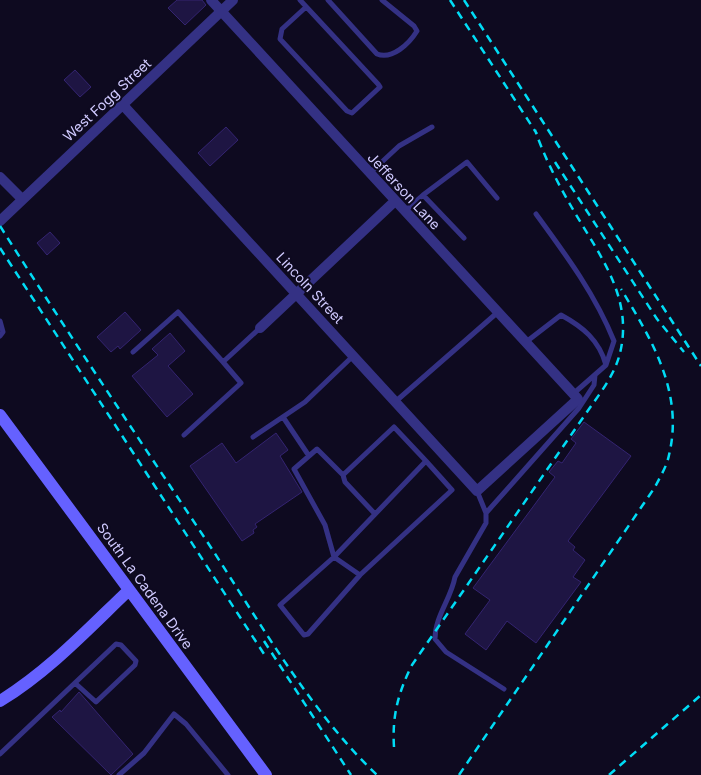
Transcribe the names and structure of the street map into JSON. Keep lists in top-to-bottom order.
{
  "streets": {
    "main road": ["South La Cadena Drive"],
    "street": ["West Fogg Street", "Jefferson Lane", "Lincoln Street"]
  },
  "crossings": [
    ["West Fogg Street", "Jefferson Lane"],
    ["West Fogg Street", "Lincoln Street"]
  ]
}
